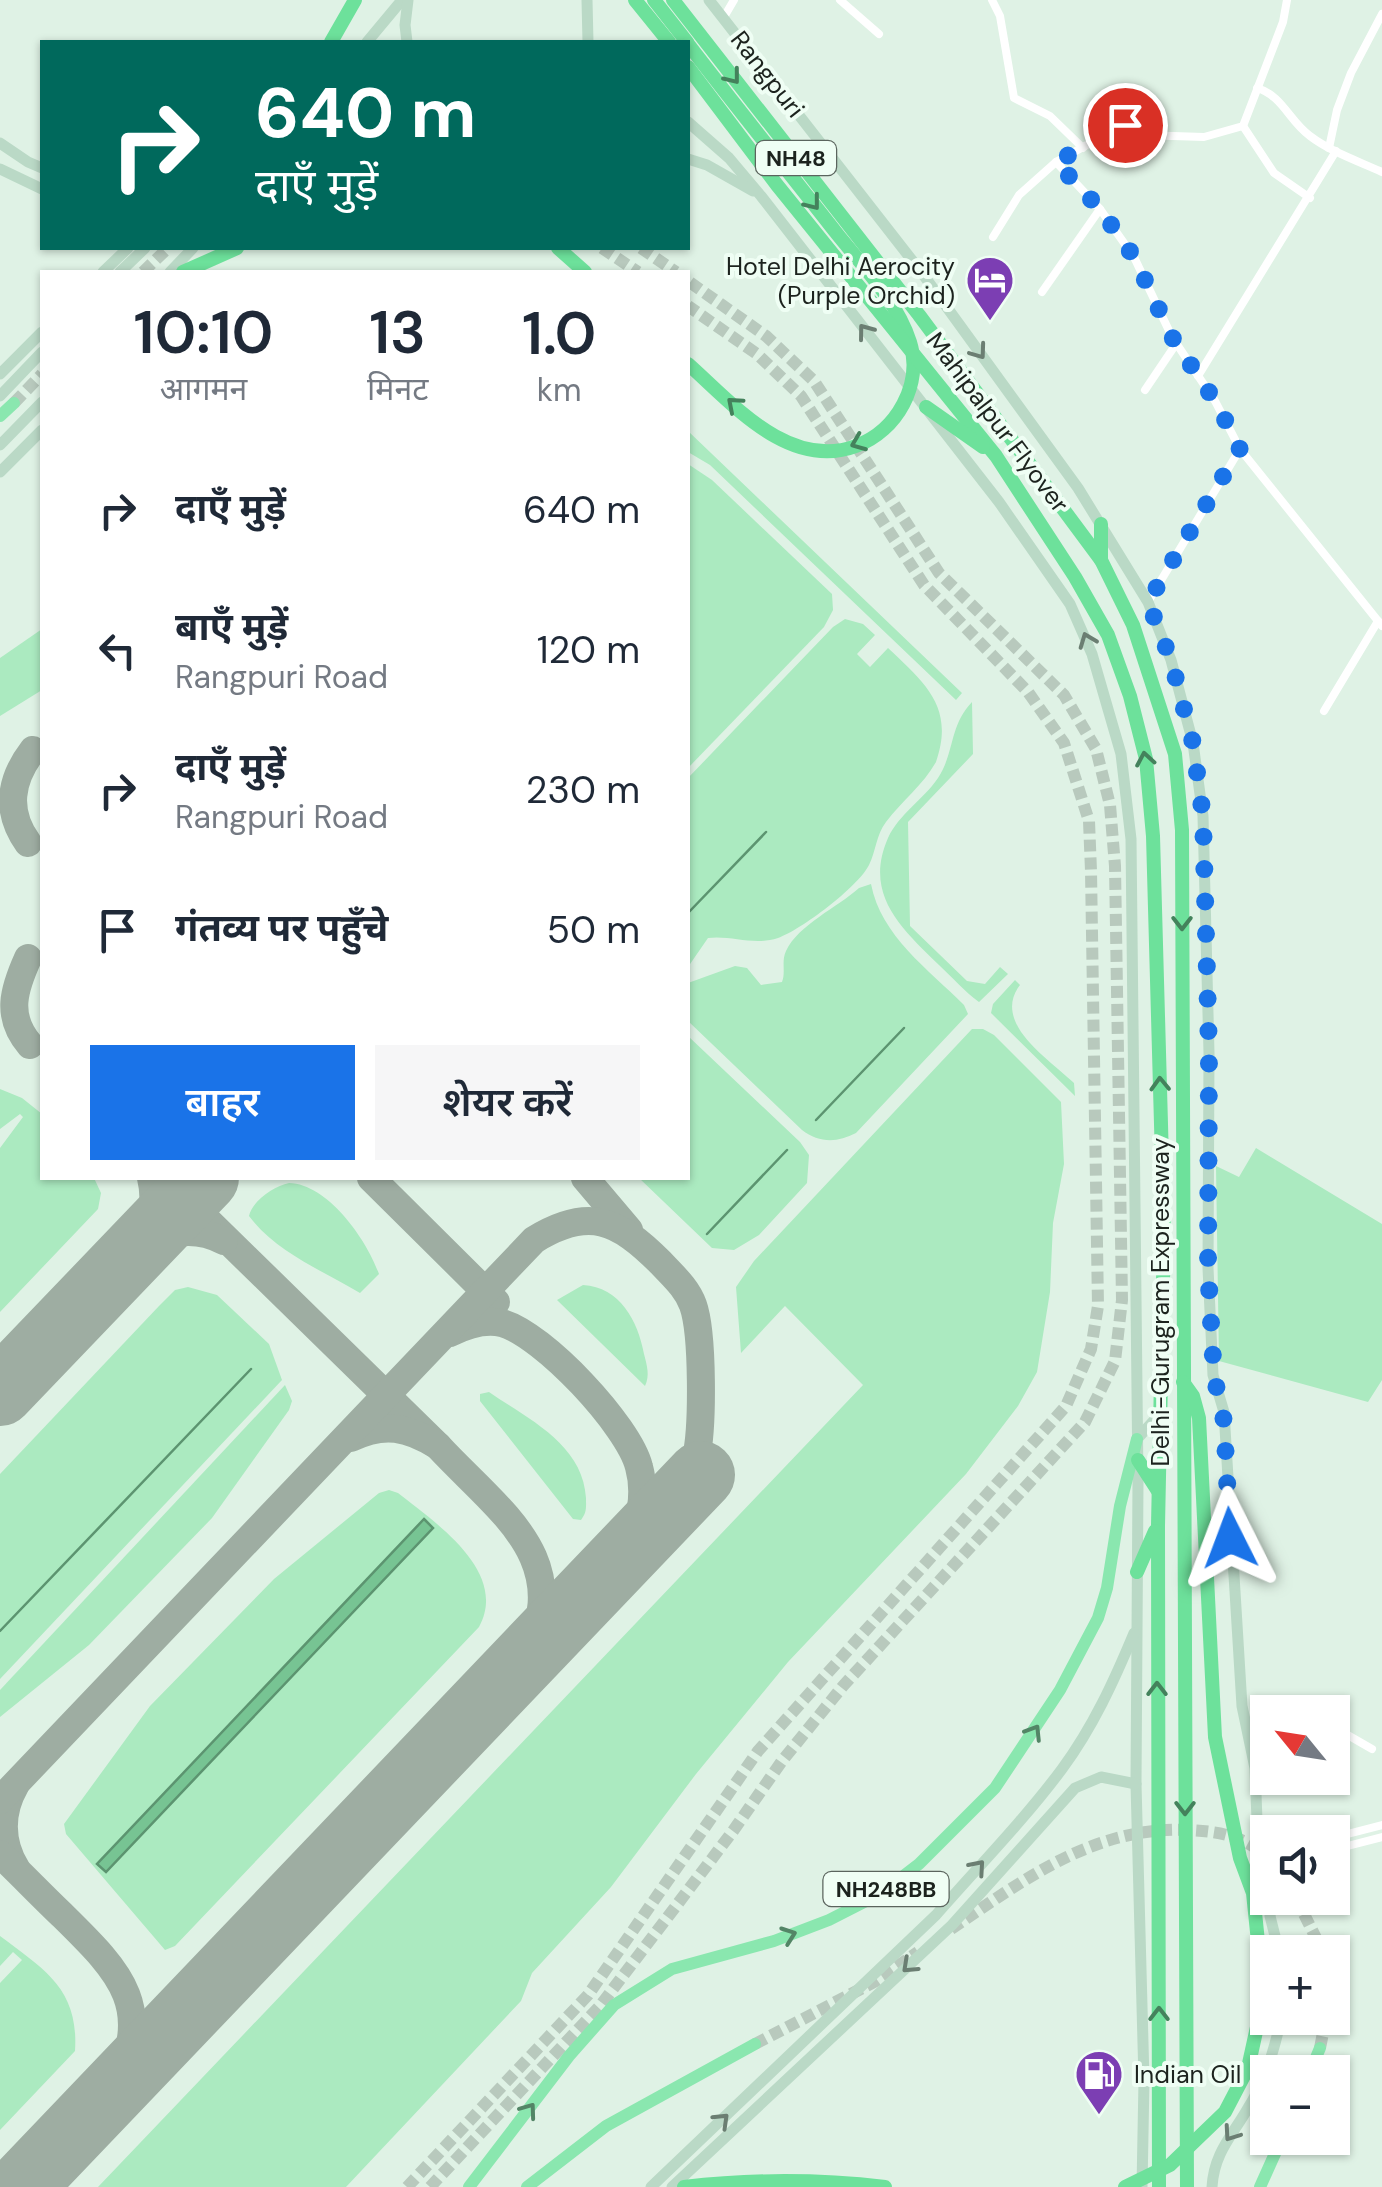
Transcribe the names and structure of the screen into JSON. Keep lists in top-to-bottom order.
{
  "streets": {
    "highway": [
      "NH48",
      "Mahipalpur Flyover",
      "Delhi-Gurugram Expressway",
      "NH248BB"
    ],
    "main road": ["Rangpuri"]
  },
  "crossings": [
    ["Mahipalpur Flyover", "Delhi-Gurugram Expressway"]
  ],
  "places": {
    "hotel": ["Hotel Delhi Aerocity (Purple Orchid)"],
    "fuel station": ["Indian Oil"]
  },
  "north": "top left",
  "page": {
    "turn": ["640 m", "दाएँ मुड़ें"],
    "eta": [
      "10:10",
      "आगमन",
      "13",
      "मिनट",
      "1.0",
      "km"
    ],
    "list": [
      {
        "name": "दाएँ मुड़ें",
        "value": "640 m"
      },
      {
        "name": "बाएँ मुड़ें",
        "note": "Rangpuri Road",
        "value": "120 m"
      },
      {
        "name": "दाएँ मुड़ें",
        "note": "Rangpuri Road",
        "value": "230 m"
      },
      {
        "name": "गंतव्य पर पहुँचे",
        "value": "50 m"
      }
    ],
    "buttons": ["बाहर", "शेयर करें"],
    "map_buttons": ["+", "−"]
  }
}
